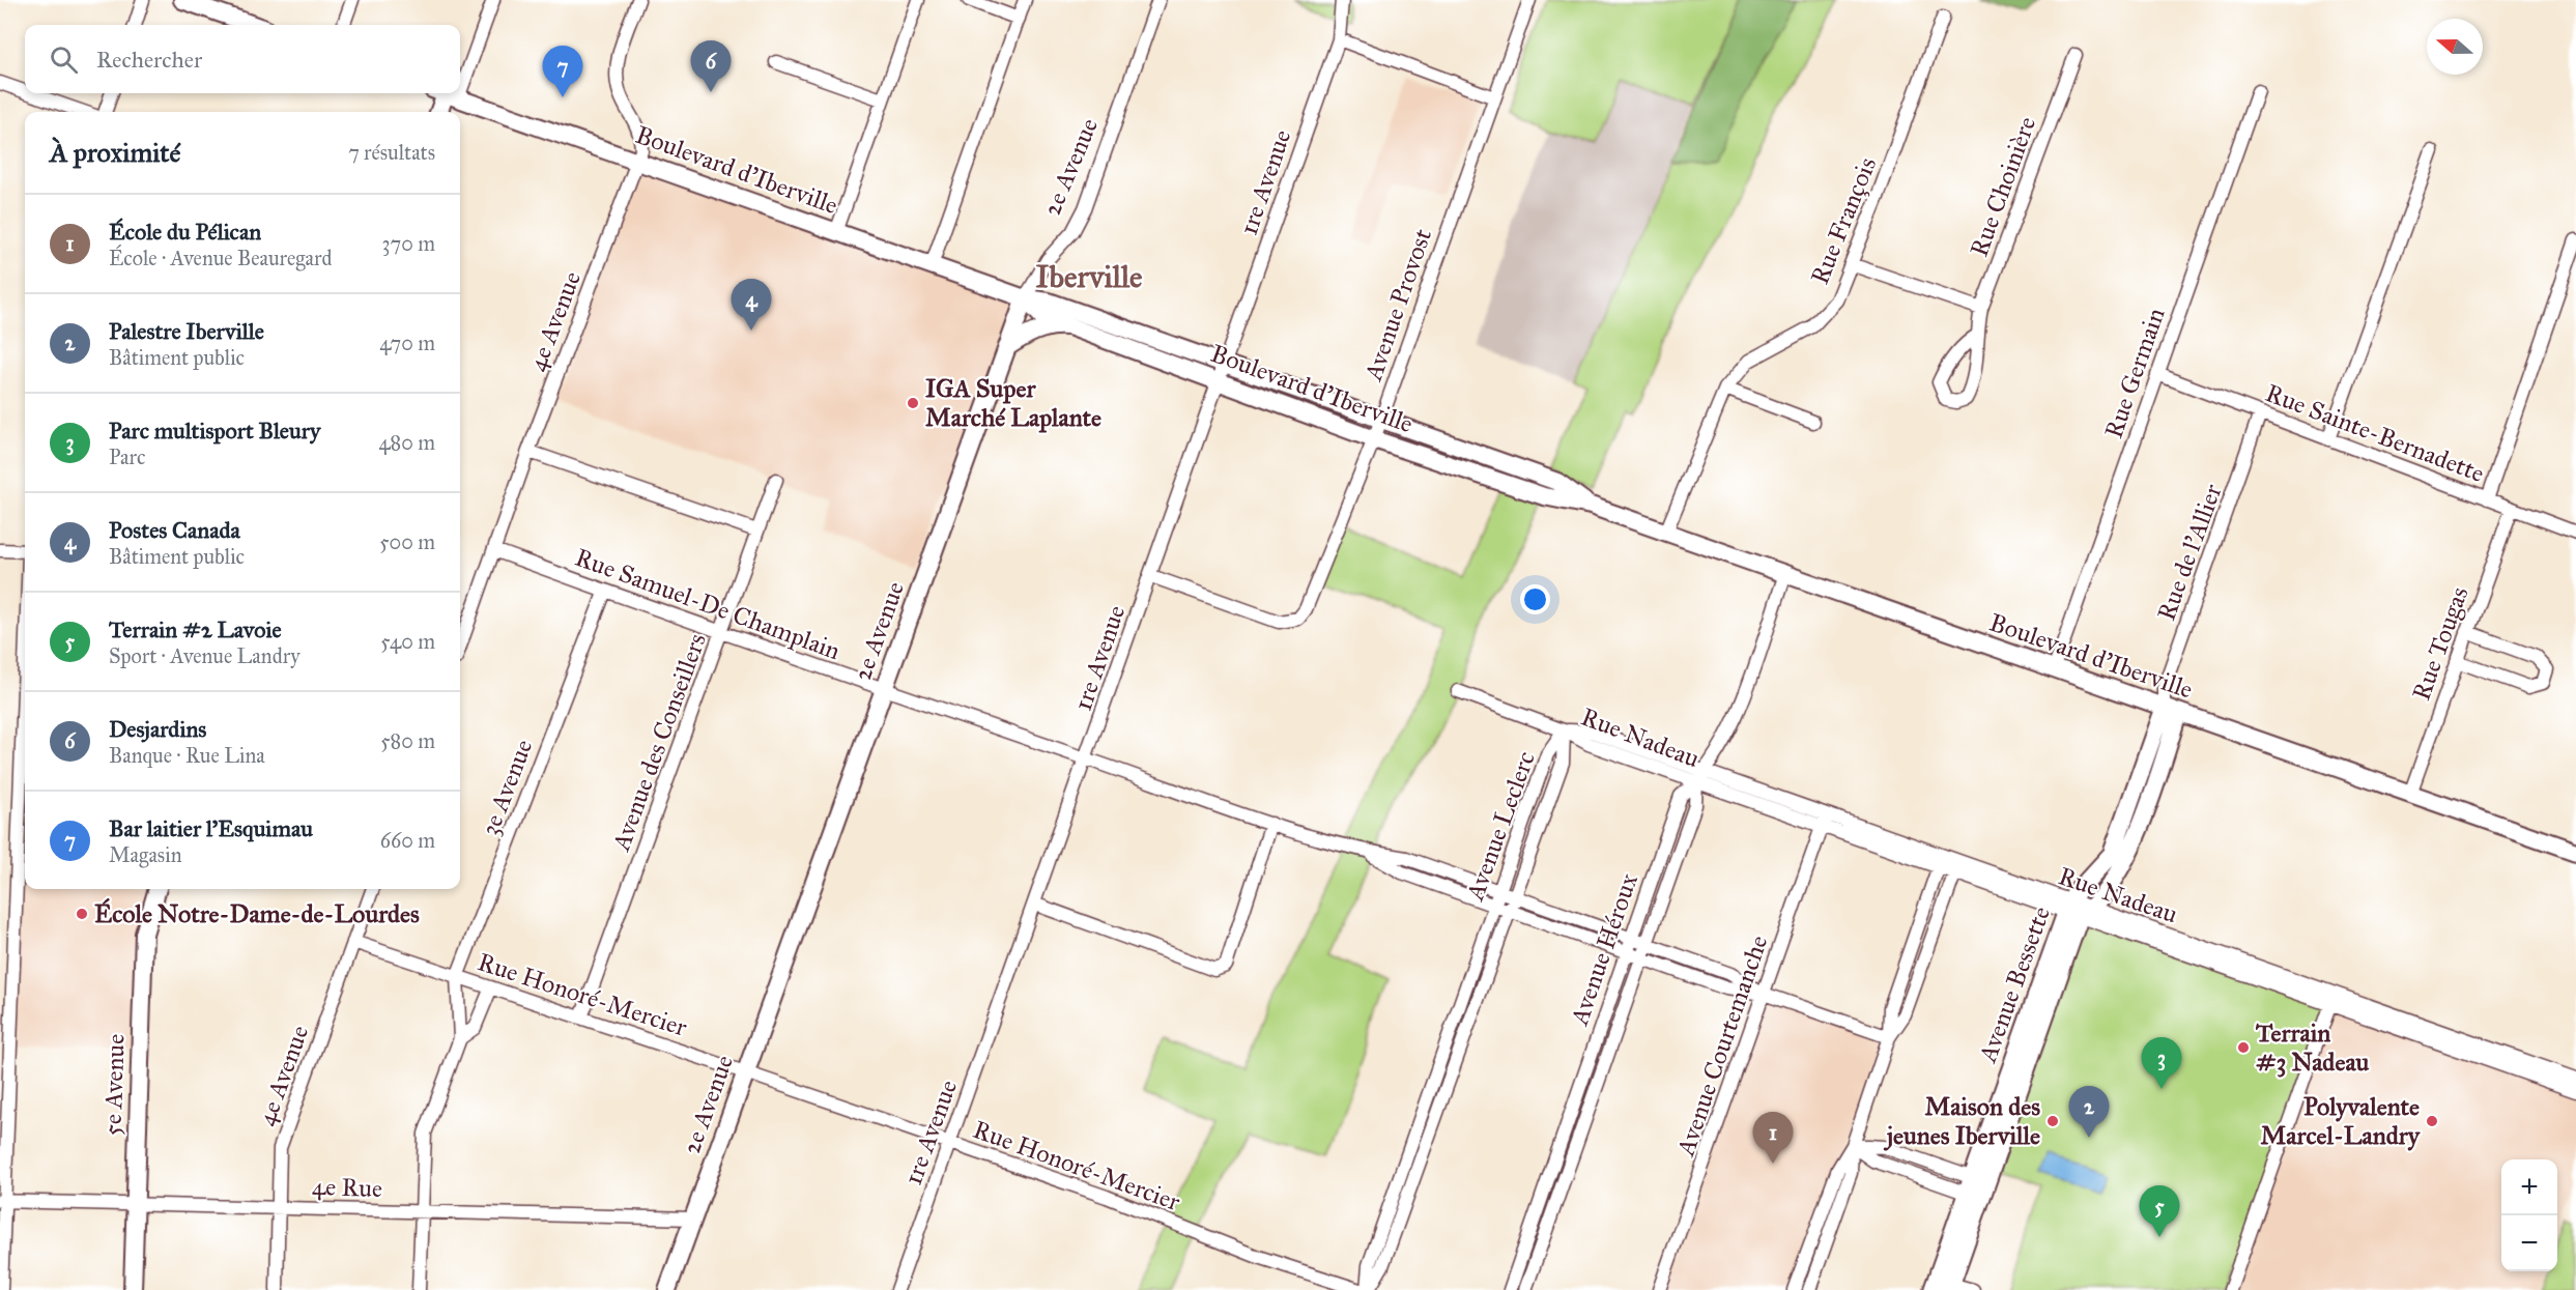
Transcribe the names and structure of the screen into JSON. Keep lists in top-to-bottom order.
{
  "streets": {
    "street": [
      "2e Avenue",
      "Boulevard d'Iberville",
      "1re Avenue",
      "Rue Choinière",
      "Rue François",
      "Avenue Provost",
      "4e Avenue",
      "Rue Germain",
      "Rue Sainte-Bernadette",
      "Rue de l'Allier",
      "Rue Samuel-De Champlain",
      "Rue Tougas",
      "Rue Nadeau",
      "Avenue des Conseillers",
      "3e Avenue",
      "Avenue Leclerc",
      "Avenue Héroux",
      "Avenue Bessette",
      "Rue Honoré-Mercier",
      "Avenue Courtemanche",
      "5e Avenue",
      "4e Rue"
    ]
  },
  "crossings": [
    ["2e Avenue", "Boulevard d'Iberville"],
    ["2e Avenue", "Rue Samuel-De Champlain"],
    ["2e Avenue", "Rue Honoré-Mercier"],
    ["2e Avenue", "4e Rue"],
    ["Boulevard d'Iberville", "1re Avenue"],
    ["Boulevard d'Iberville", "Rue François"],
    ["Boulevard d'Iberville", "Avenue Provost"],
    ["Boulevard d'Iberville", "4e Avenue"],
    ["Boulevard d'Iberville", "Rue Germain"],
    ["Boulevard d'Iberville", "Rue de l'Allier"],
    ["Boulevard d'Iberville", "Rue Tougas"],
    ["Boulevard d'Iberville", "Avenue Héroux"],
    ["Boulevard d'Iberville", "Avenue Bessette"],
    ["1re Avenue", "Avenue Provost"],
    ["1re Avenue", "Rue Samuel-De Champlain"],
    ["1re Avenue", "Rue Honoré-Mercier"],
    ["4e Avenue", "Rue Samuel-De Champlain"],
    ["4e Avenue", "Rue Honoré-Mercier"],
    ["4e Avenue", "4e Rue"],
    ["Rue Germain", "Rue Sainte-Bernadette"],
    ["Rue Sainte-Bernadette", "Rue de l'Allier"],
    ["Rue Sainte-Bernadette", "Rue Tougas"],
    ["Rue de l'Allier", "Avenue Bessette"],
    ["Rue Samuel-De Champlain", "Avenue des Conseillers"],
    ["Rue Samuel-De Champlain", "3e Avenue"],
    ["Rue Samuel-De Champlain", "Avenue Leclerc"],
    ["Rue Samuel-De Champlain", "Avenue Héroux"],
    ["Rue Samuel-De Champlain", "Avenue Courtemanche"],
    ["Rue Nadeau", "Avenue Leclerc"],
    ["Rue Nadeau", "Avenue Héroux"],
    ["Rue Nadeau", "Avenue Bessette"],
    ["Rue Nadeau", "Avenue Courtemanche"],
    ["Avenue des Conseillers", "Rue Honoré-Mercier"],
    ["3e Avenue", "Rue Honoré-Mercier"],
    ["3e Avenue", "4e Rue"],
    ["5e Avenue", "4e Rue"]
  ],
  "districts": ["Iberville"],
  "places": [
    "IGA Super Marché Laplante",
    "École Notre-Dame-de-Lourdes",
    "Terrain #3 Nadeau",
    "Maison des jeunes Iberville",
    "Polyvalente Marcel-Landry"
  ],
  "north": "left",
  "page": {
    "search": "Rechercher",
    "pins": [
      "6",
      "7",
      "4",
      "3",
      "2",
      "1",
      "5"
    ],
    "heading": ["À proximité", "7 résultats"],
    "list": [
      {
        "mark": "1",
        "name": "École du Pélican",
        "note": "École · Avenue Beauregard",
        "value": "370 m"
      },
      {
        "mark": "2",
        "name": "Palestre Iberville",
        "note": "Bâtiment public",
        "value": "470 m"
      },
      {
        "mark": "3",
        "name": "Parc multisport Bleury",
        "note": "Parc",
        "value": "480 m"
      },
      {
        "mark": "4",
        "name": "Postes Canada",
        "note": "Bâtiment public",
        "value": "500 m"
      },
      {
        "mark": "5",
        "name": "Terrain #2 Lavoie",
        "note": "Sport · Avenue Landry",
        "value": "540 m"
      },
      {
        "mark": "6",
        "name": "Desjardins",
        "note": "Banque · Rue Lina",
        "value": "580 m"
      },
      {
        "mark": "7",
        "name": "Bar laitier l'Esquimau",
        "note": "Magasin",
        "value": "660 m"
      }
    ],
    "map_buttons": ["+", "−"]
  }
}
